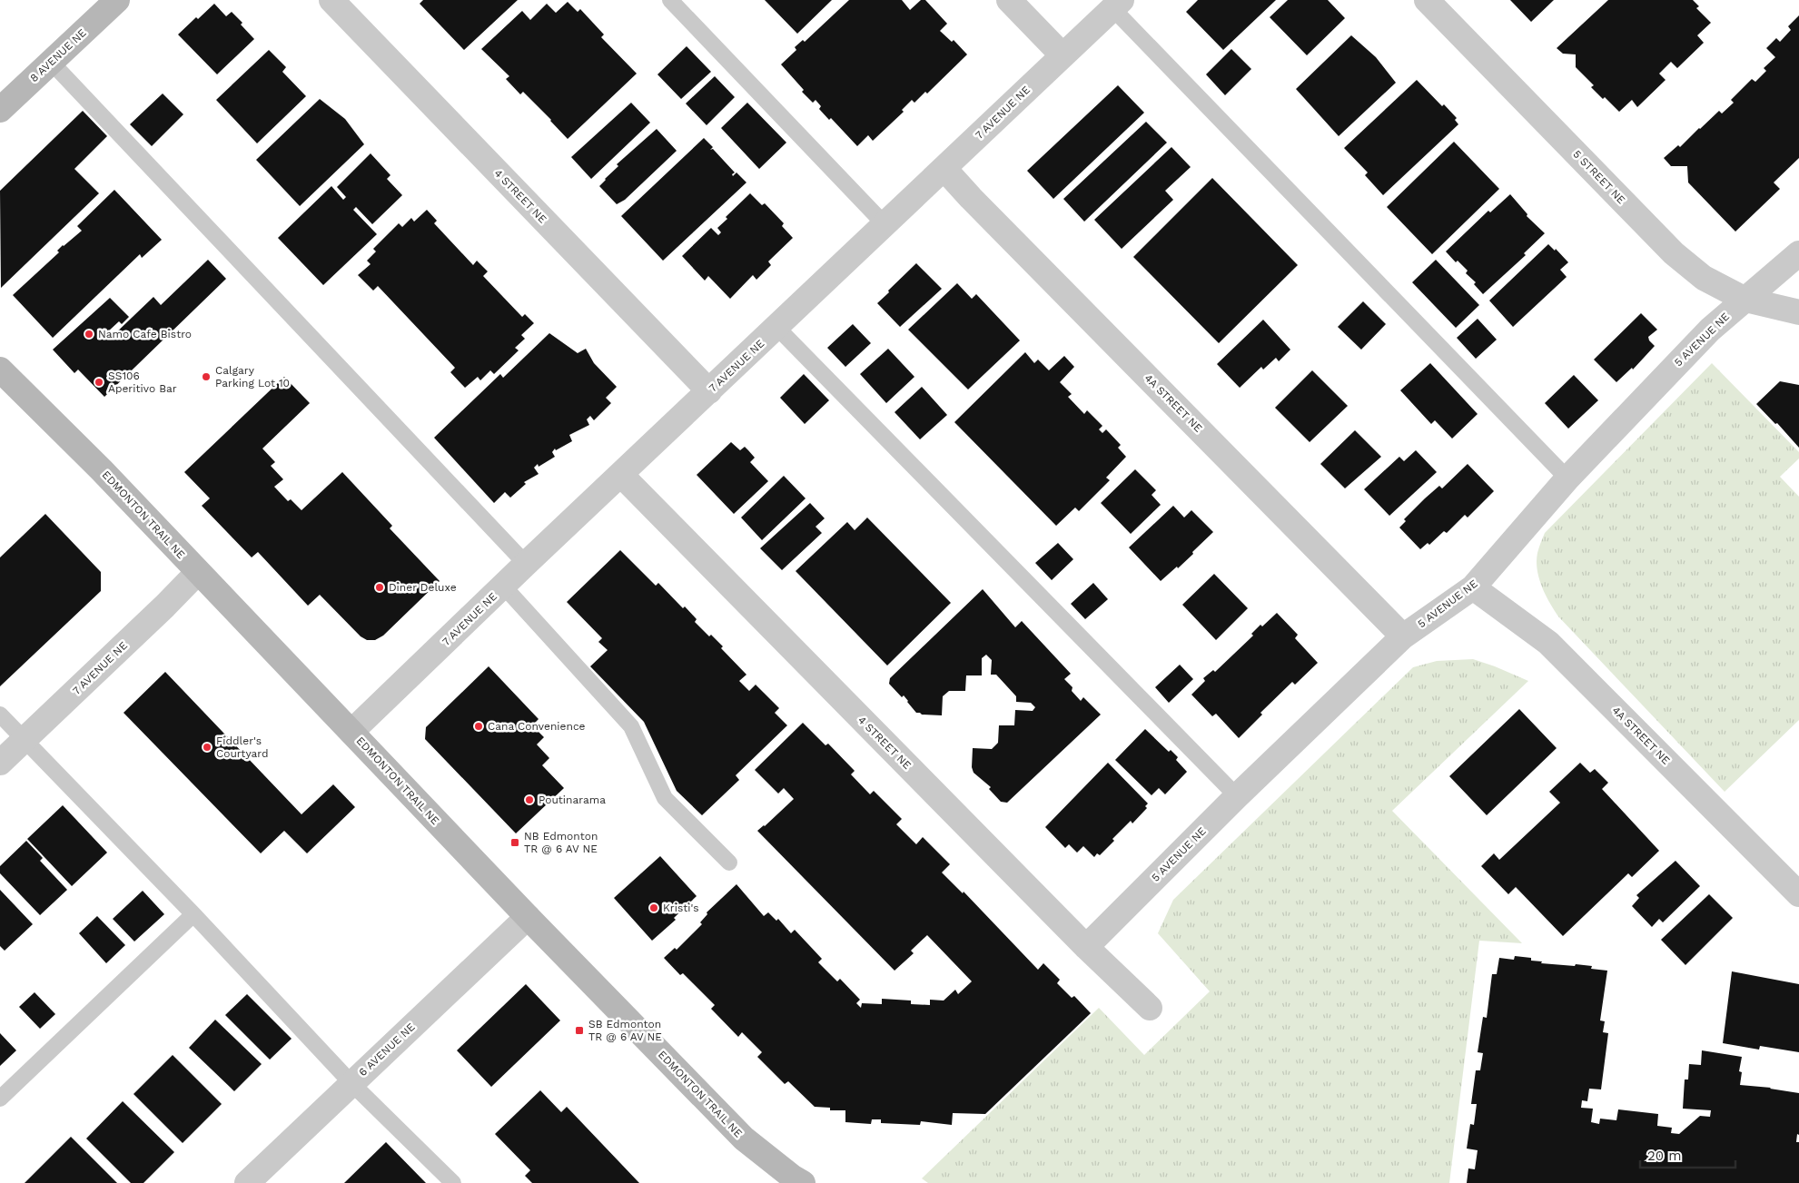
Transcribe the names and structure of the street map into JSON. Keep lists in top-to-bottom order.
{
  "streets": {
    "main road": ["8 AVENUE NE", "EDMONTON TRAIL NE"],
    "street": [
      "7 AVENUE NE",
      "5 STREET NE",
      "4 STREET NE",
      "5 AVENUE NE",
      "4A STREET NE",
      "6 AVENUE NE"
    ]
  },
  "crossings": [
    ["7 AVENUE NE", "4 STREET NE"],
    ["7 AVENUE NE", "4A STREET NE"],
    ["7 AVENUE NE", "EDMONTON TRAIL NE"],
    ["5 STREET NE", "5 AVENUE NE"],
    ["4 STREET NE", "5 AVENUE NE"],
    ["5 AVENUE NE", "4A STREET NE"],
    ["EDMONTON TRAIL NE", "6 AVENUE NE"]
  ],
  "places": {
    "other": [
      "Namo Cafe Bistro",
      "Calgary Parking Lot 10",
      "SS106 Aperitivo Bar",
      "Diner Deluxe",
      "Cana Convenience",
      "Fiddler's Courtyard",
      "Poutinarama",
      "Kristi's"
    ],
    "transit": ["NB Edmonton TR @ 6 AV NE", "SB Edmonton TR @ 6 AV NE"]
  },
  "scale_bar": "20 m"
}
